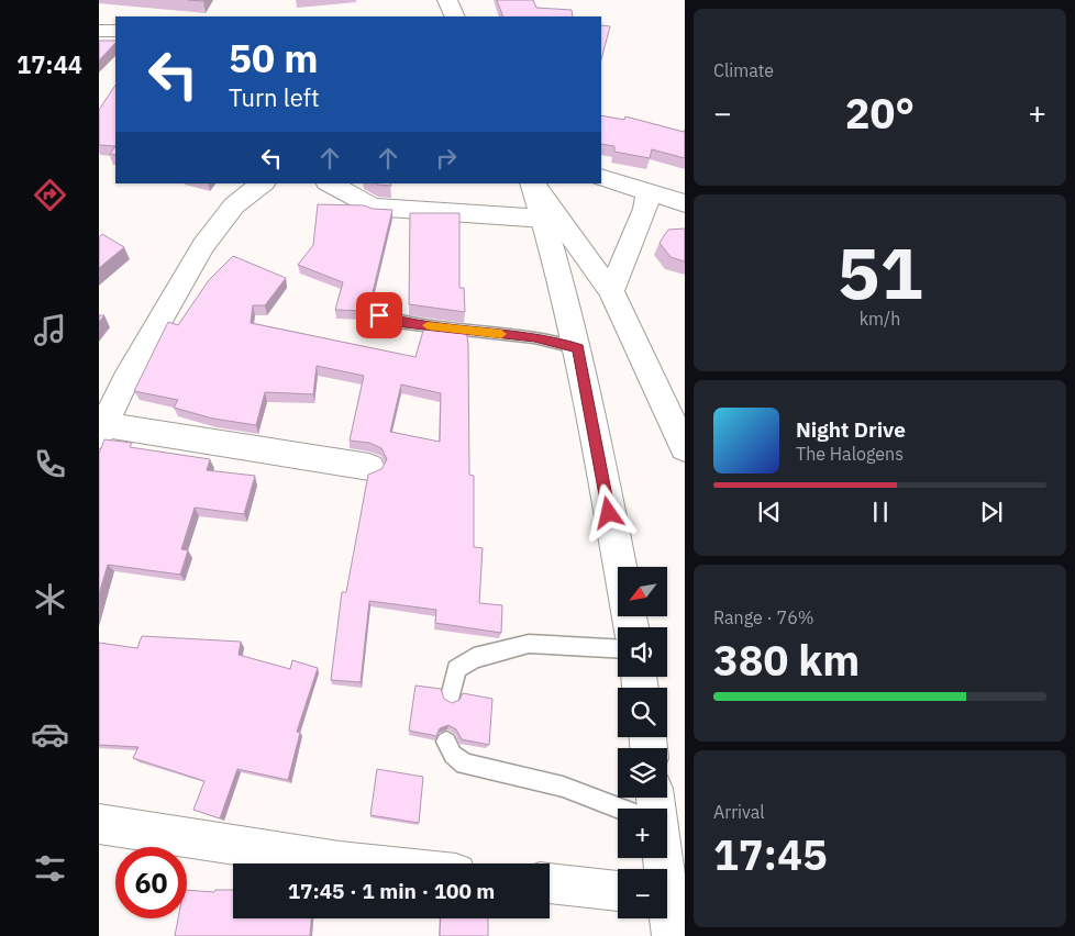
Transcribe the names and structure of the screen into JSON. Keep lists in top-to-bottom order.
{
  "north": "bottom left",
  "page": {
    "tabs": "17:44",
    "tile": [
      "Climate",
      ["51", "km/h"],
      ["Range · 76%", "380 km"],
      ["Arrival", "17:45"]
    ],
    "turn": ["50 m", "Turn left"],
    "heat": ["−", "20°", "+"],
    "song": ["Night Drive", "The Halogens"],
    "map_buttons": ["+", "−"],
    "limit": "60",
    "trip": "17:45 · 1 min · 100 m"
  }
}
